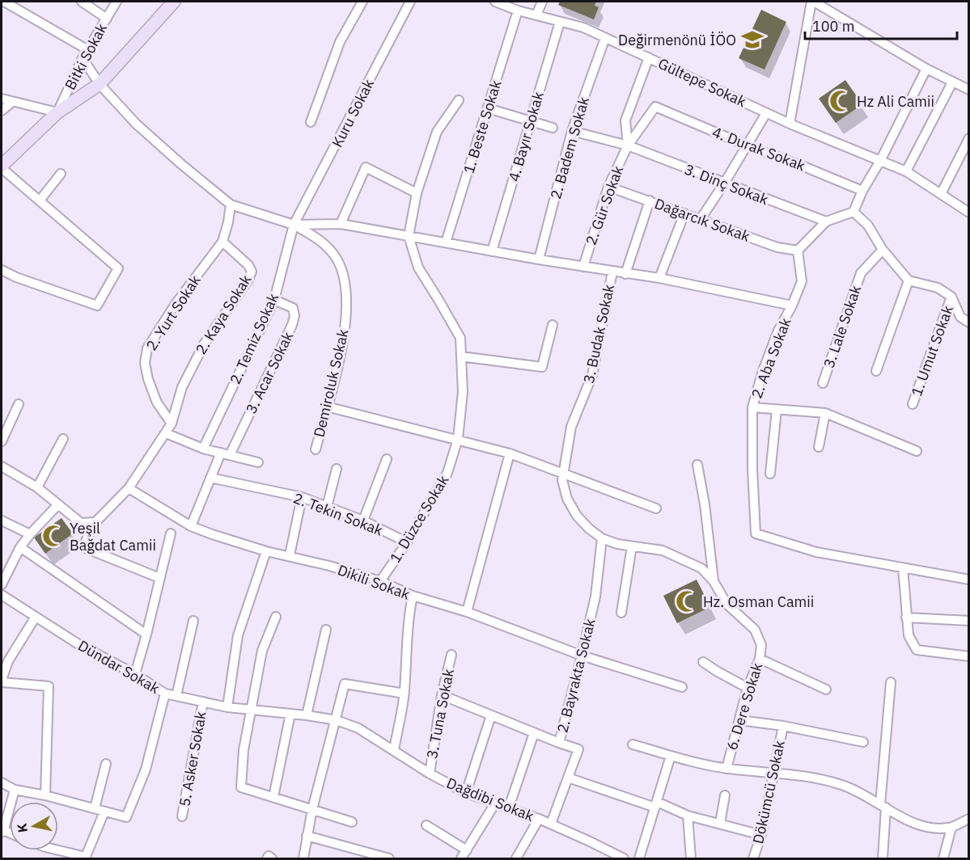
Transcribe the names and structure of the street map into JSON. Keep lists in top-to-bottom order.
{
  "streets": {
    "street": [
      "Bitki Sokak",
      "Gültepe Sokak",
      "Kuru Sokak",
      "1. Beste Sokak",
      "4. Bayır Sokak",
      "2. Badem Sokak",
      "4. Durak Sokak",
      "3. Dinç Sokak",
      "2. Gür Sokak",
      "Dağarcık Sokak",
      "2. Yurt Sokak",
      "2. Kaya Sokak",
      "3. Lale Sokak",
      "3. Budak Sokak",
      "2. Temiz Sokak",
      "1. Umut Sokak",
      "2. Aba Sokak",
      "3. Acar Sokak",
      "Demiroluk Sokak",
      "2. Tekin Sokak",
      "1. Düzce Sokak",
      "Dikili Sokak",
      "Dündar Sokak",
      "2. Bayrakta Sokak",
      "6. Dere Sokak",
      "3. Tuna Sokak",
      "5. Asker Sokak",
      "Dökümcü Sokak",
      "Dağdibi Sokak"
    ]
  },
  "crossings": [
    ["Gültepe Sokak", "1. Beste Sokak"],
    ["Gültepe Sokak", "4. Bayır Sokak"],
    ["Gültepe Sokak", "2. Badem Sokak"],
    ["Kuru Sokak", "2. Temiz Sokak"],
    ["Kuru Sokak", "Demiroluk Sokak"],
    ["2. Badem Sokak", "3. Dinç Sokak"],
    ["4. Durak Sokak", "2. Gür Sokak"],
    ["3. Dinç Sokak", "2. Gür Sokak"],
    ["2. Gür Sokak", "Dağarcık Sokak"],
    ["Dağarcık Sokak", "2. Aba Sokak"],
    ["2. Yurt Sokak", "2. Kaya Sokak"],
    ["2. Temiz Sokak", "3. Acar Sokak"],
    ["2. Temiz Sokak", "Demiroluk Sokak"],
    ["2. Tekin Sokak", "1. Düzce Sokak"],
    ["1. Düzce Sokak", "Dikili Sokak"],
    ["Dikili Sokak", "2. Bayrakta Sokak"],
    ["Dündar Sokak", "5. Asker Sokak"],
    ["Dündar Sokak", "Dağdibi Sokak"],
    ["2. Bayrakta Sokak", "Dağdibi Sokak"],
    ["3. Tuna Sokak", "Dağdibi Sokak"]
  ],
  "places": {
    "school or university": ["Değirmenönü İÖO"],
    "mosque": ["Hz Ali Camii", "Yeşil Bağdat Camii", "Hz. Osman Camii"]
  },
  "scale_bar": "100 m",
  "north": "left"
}
